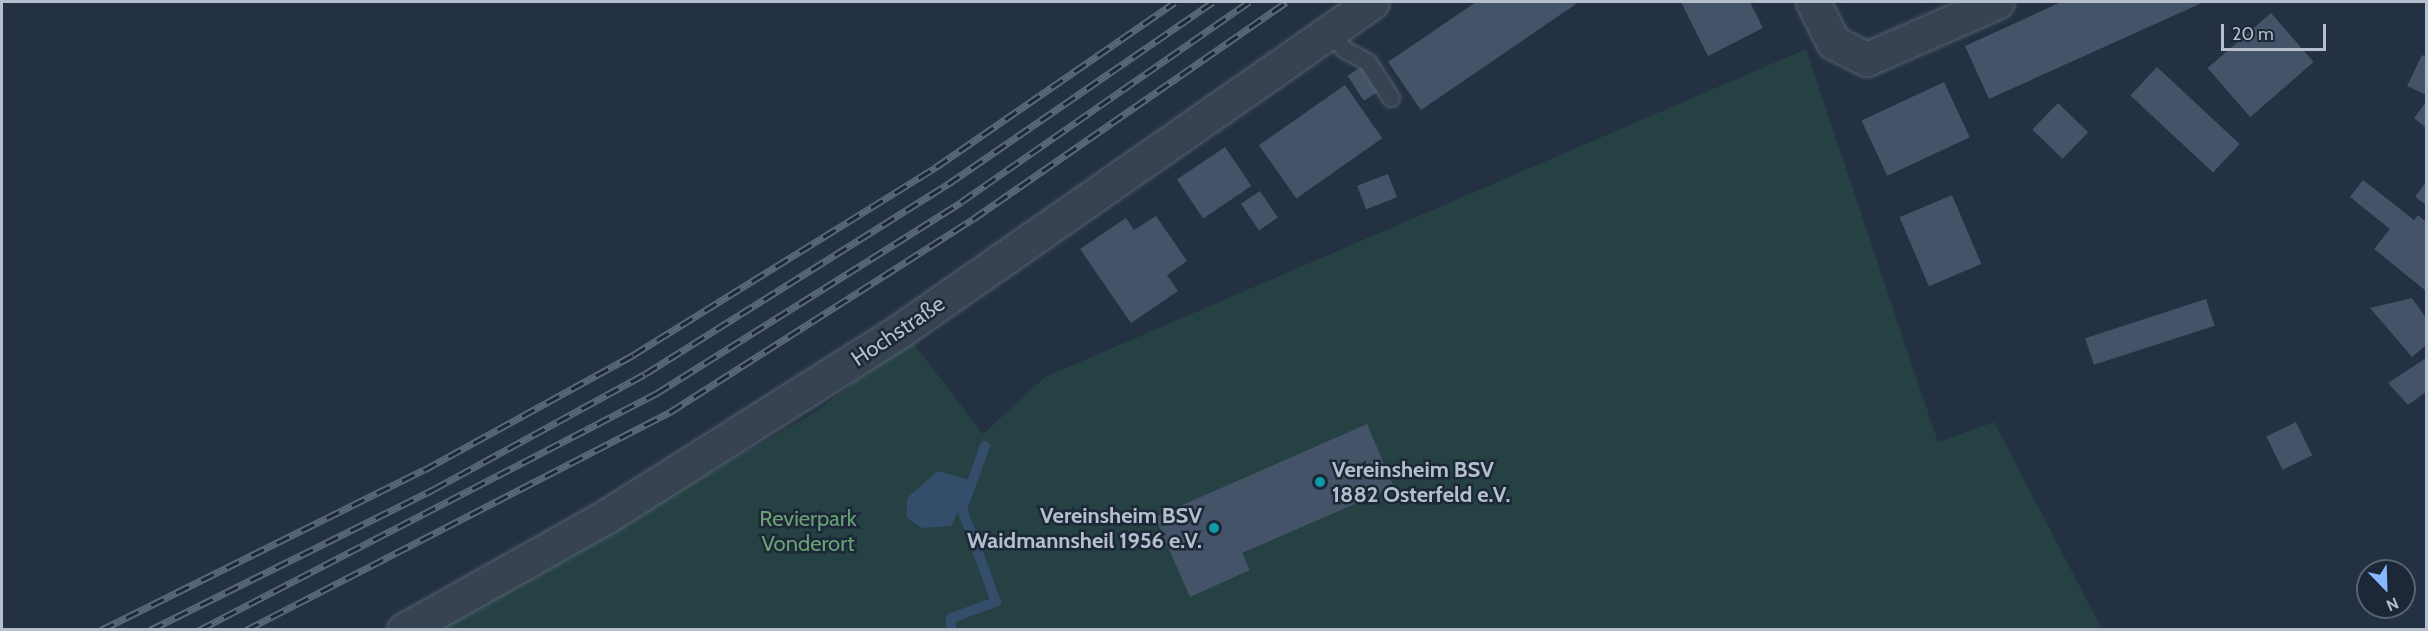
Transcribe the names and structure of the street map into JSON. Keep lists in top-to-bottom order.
{
  "streets": {
    "street": ["Hochstraße"]
  },
  "parks": ["Revierpark Vonderort"],
  "places": ["Vereinsheim BSV 1882 Osterfeld e.V.", "Vereinsheim BSV Waidmannsheil 1956 e.V."],
  "scale_bar": "20 m",
  "north": "bottom right"
}
